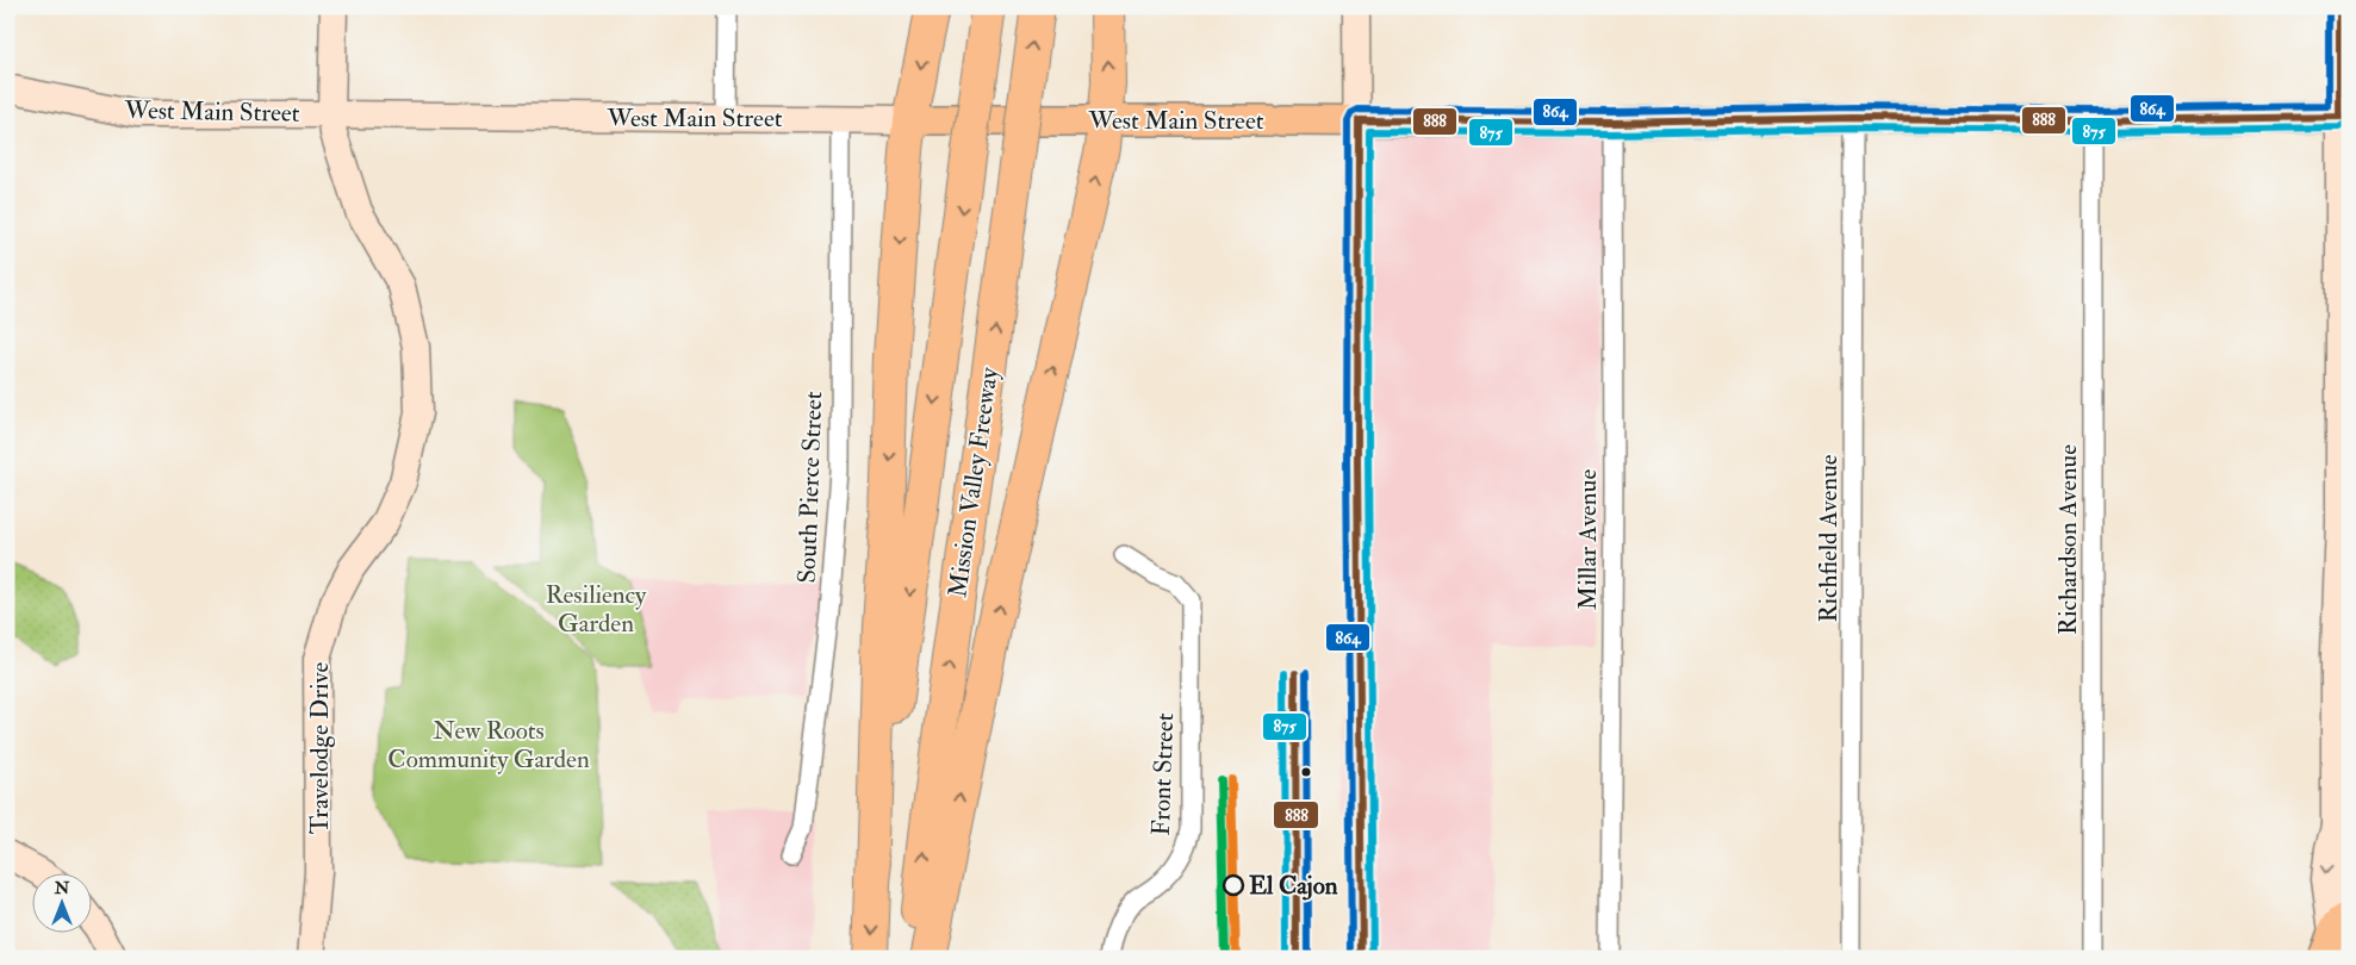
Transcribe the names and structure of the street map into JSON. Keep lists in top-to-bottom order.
{
  "streets": {
    "highway": ["Mission Valley Freeway"],
    "main road": ["West Main Street", "Travelodge Drive"],
    "street": [
      "South Pierce Street",
      "Richfield Avenue",
      "Millar Avenue",
      "Richardson Avenue",
      "Front Street"
    ]
  },
  "crossings": [
    ["West Main Street", "South Pierce Street"],
    ["West Main Street", "Richfield Avenue"],
    ["West Main Street", "Millar Avenue"],
    ["West Main Street", "Richardson Avenue"],
    ["West Main Street", "Travelodge Drive"]
  ],
  "parks": ["Resiliency Garden", "New Roots Community Garden"],
  "places": ["El Cajon"],
  "lines": ["transit line 888", "transit line 864", "transit line 875"],
  "north": "top"
}
